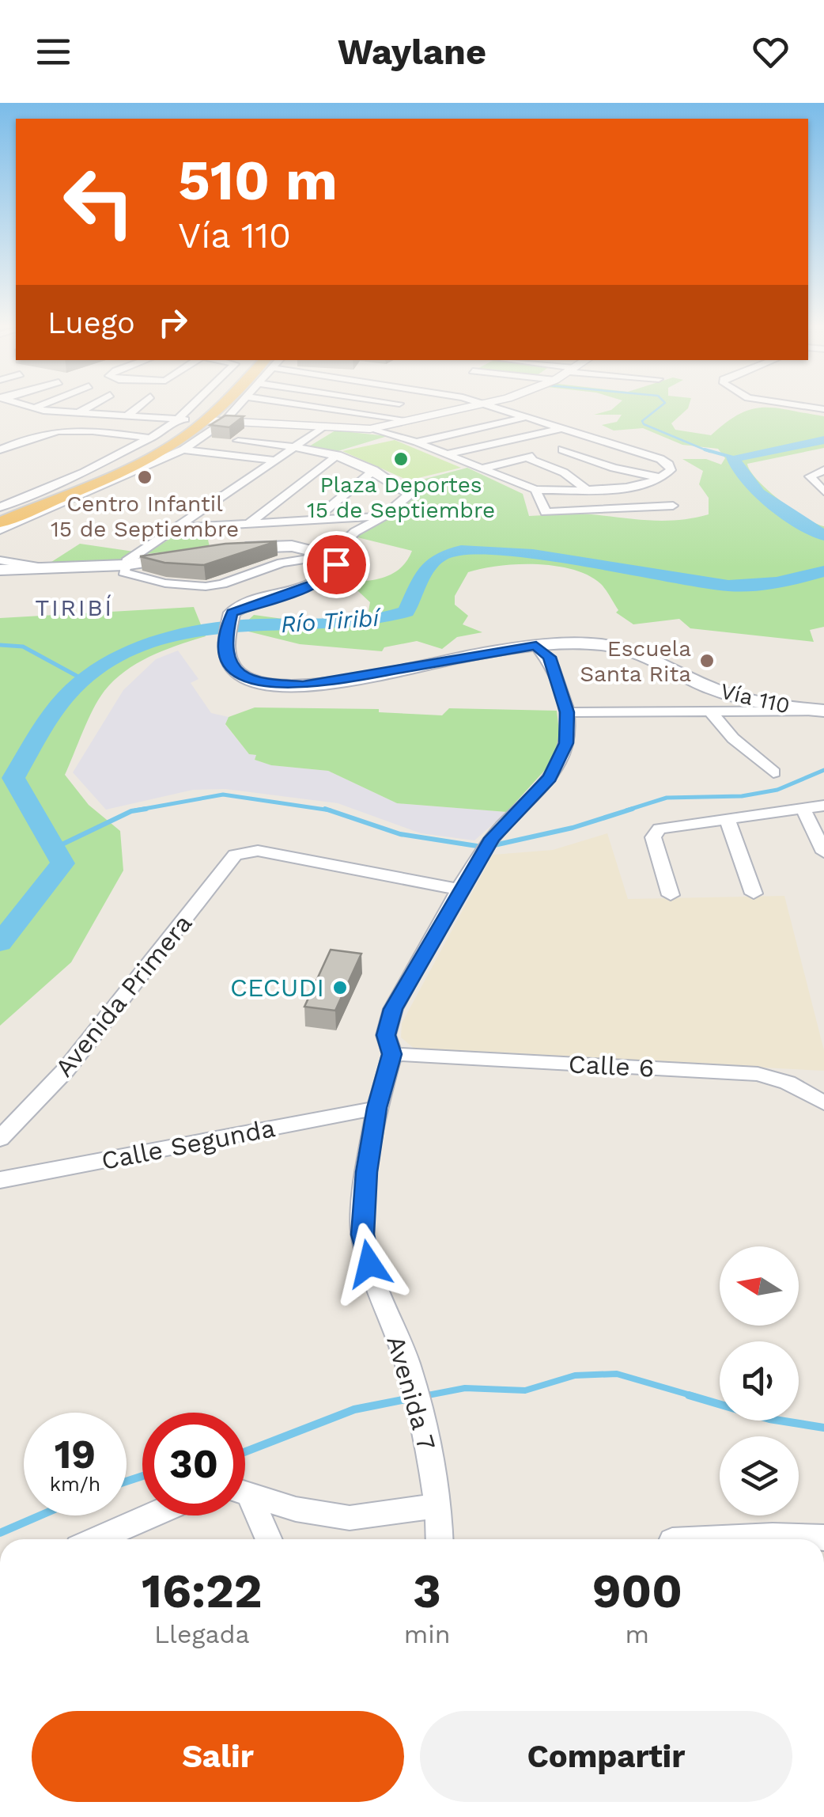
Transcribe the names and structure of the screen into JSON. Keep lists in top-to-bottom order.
{
  "streets": {
    "main road": ["Vía 110"],
    "street": [
      "Avenida Primera",
      "Calle 6",
      "Calle Segunda",
      "Avenida 7"
    ]
  },
  "crossings": [
    ["Vía 110", "Avenida 7"],
    ["Avenida Primera", "Avenida 7"],
    ["Calle 6", "Avenida 7"],
    ["Calle Segunda", "Avenida 7"]
  ],
  "districts": ["TIRIBÍ"],
  "water": ["Río Tiribí"],
  "places": [
    "Plaza Deportes 15 de Septiembre",
    "Centro Infantil 15 de Septiembre",
    "Escuela Santa Rita",
    "CECUDI"
  ],
  "north": "left",
  "page": {
    "header": "Waylane",
    "turn": ["510 m", "Vía 110"],
    "then": "Luego",
    "speed": "19 km/h",
    "limit": "30",
    "eta": [
      "16:22",
      "Llegada",
      "3",
      "min",
      "900",
      "m"
    ],
    "buttons": ["Salir", "Compartir"]
  }
}
